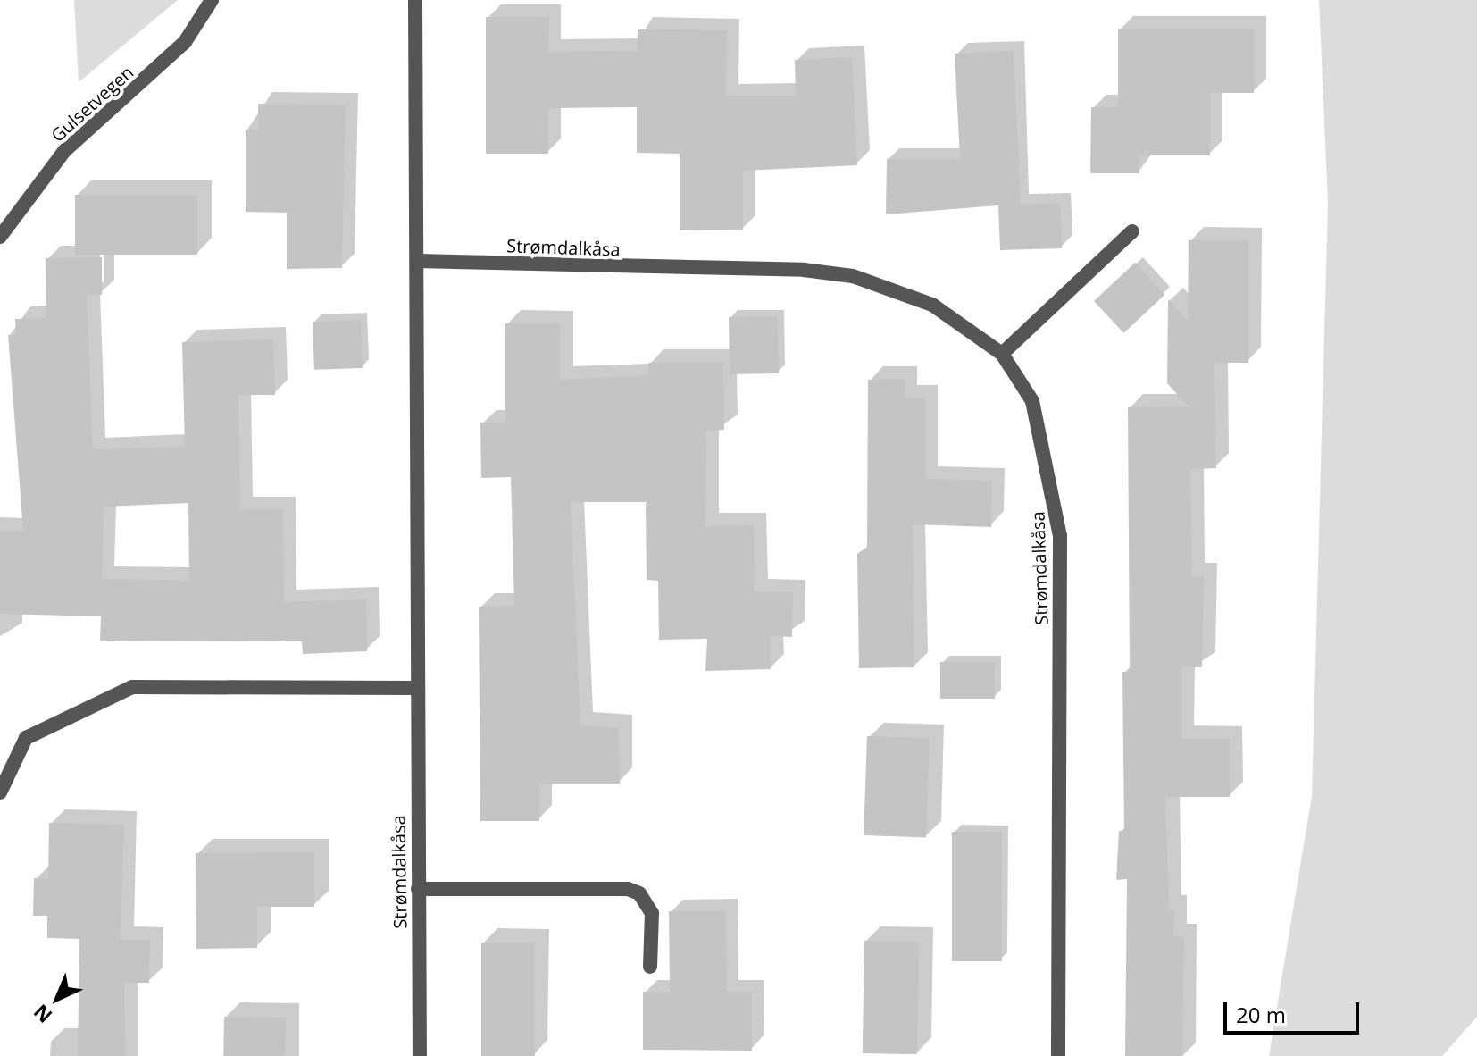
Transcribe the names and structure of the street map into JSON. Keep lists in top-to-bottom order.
{
  "streets": {
    "street": ["Gulsetvegen", "Strømdalkåsa"]
  },
  "scale_bar": "20 m",
  "north": "bottom left"
}
